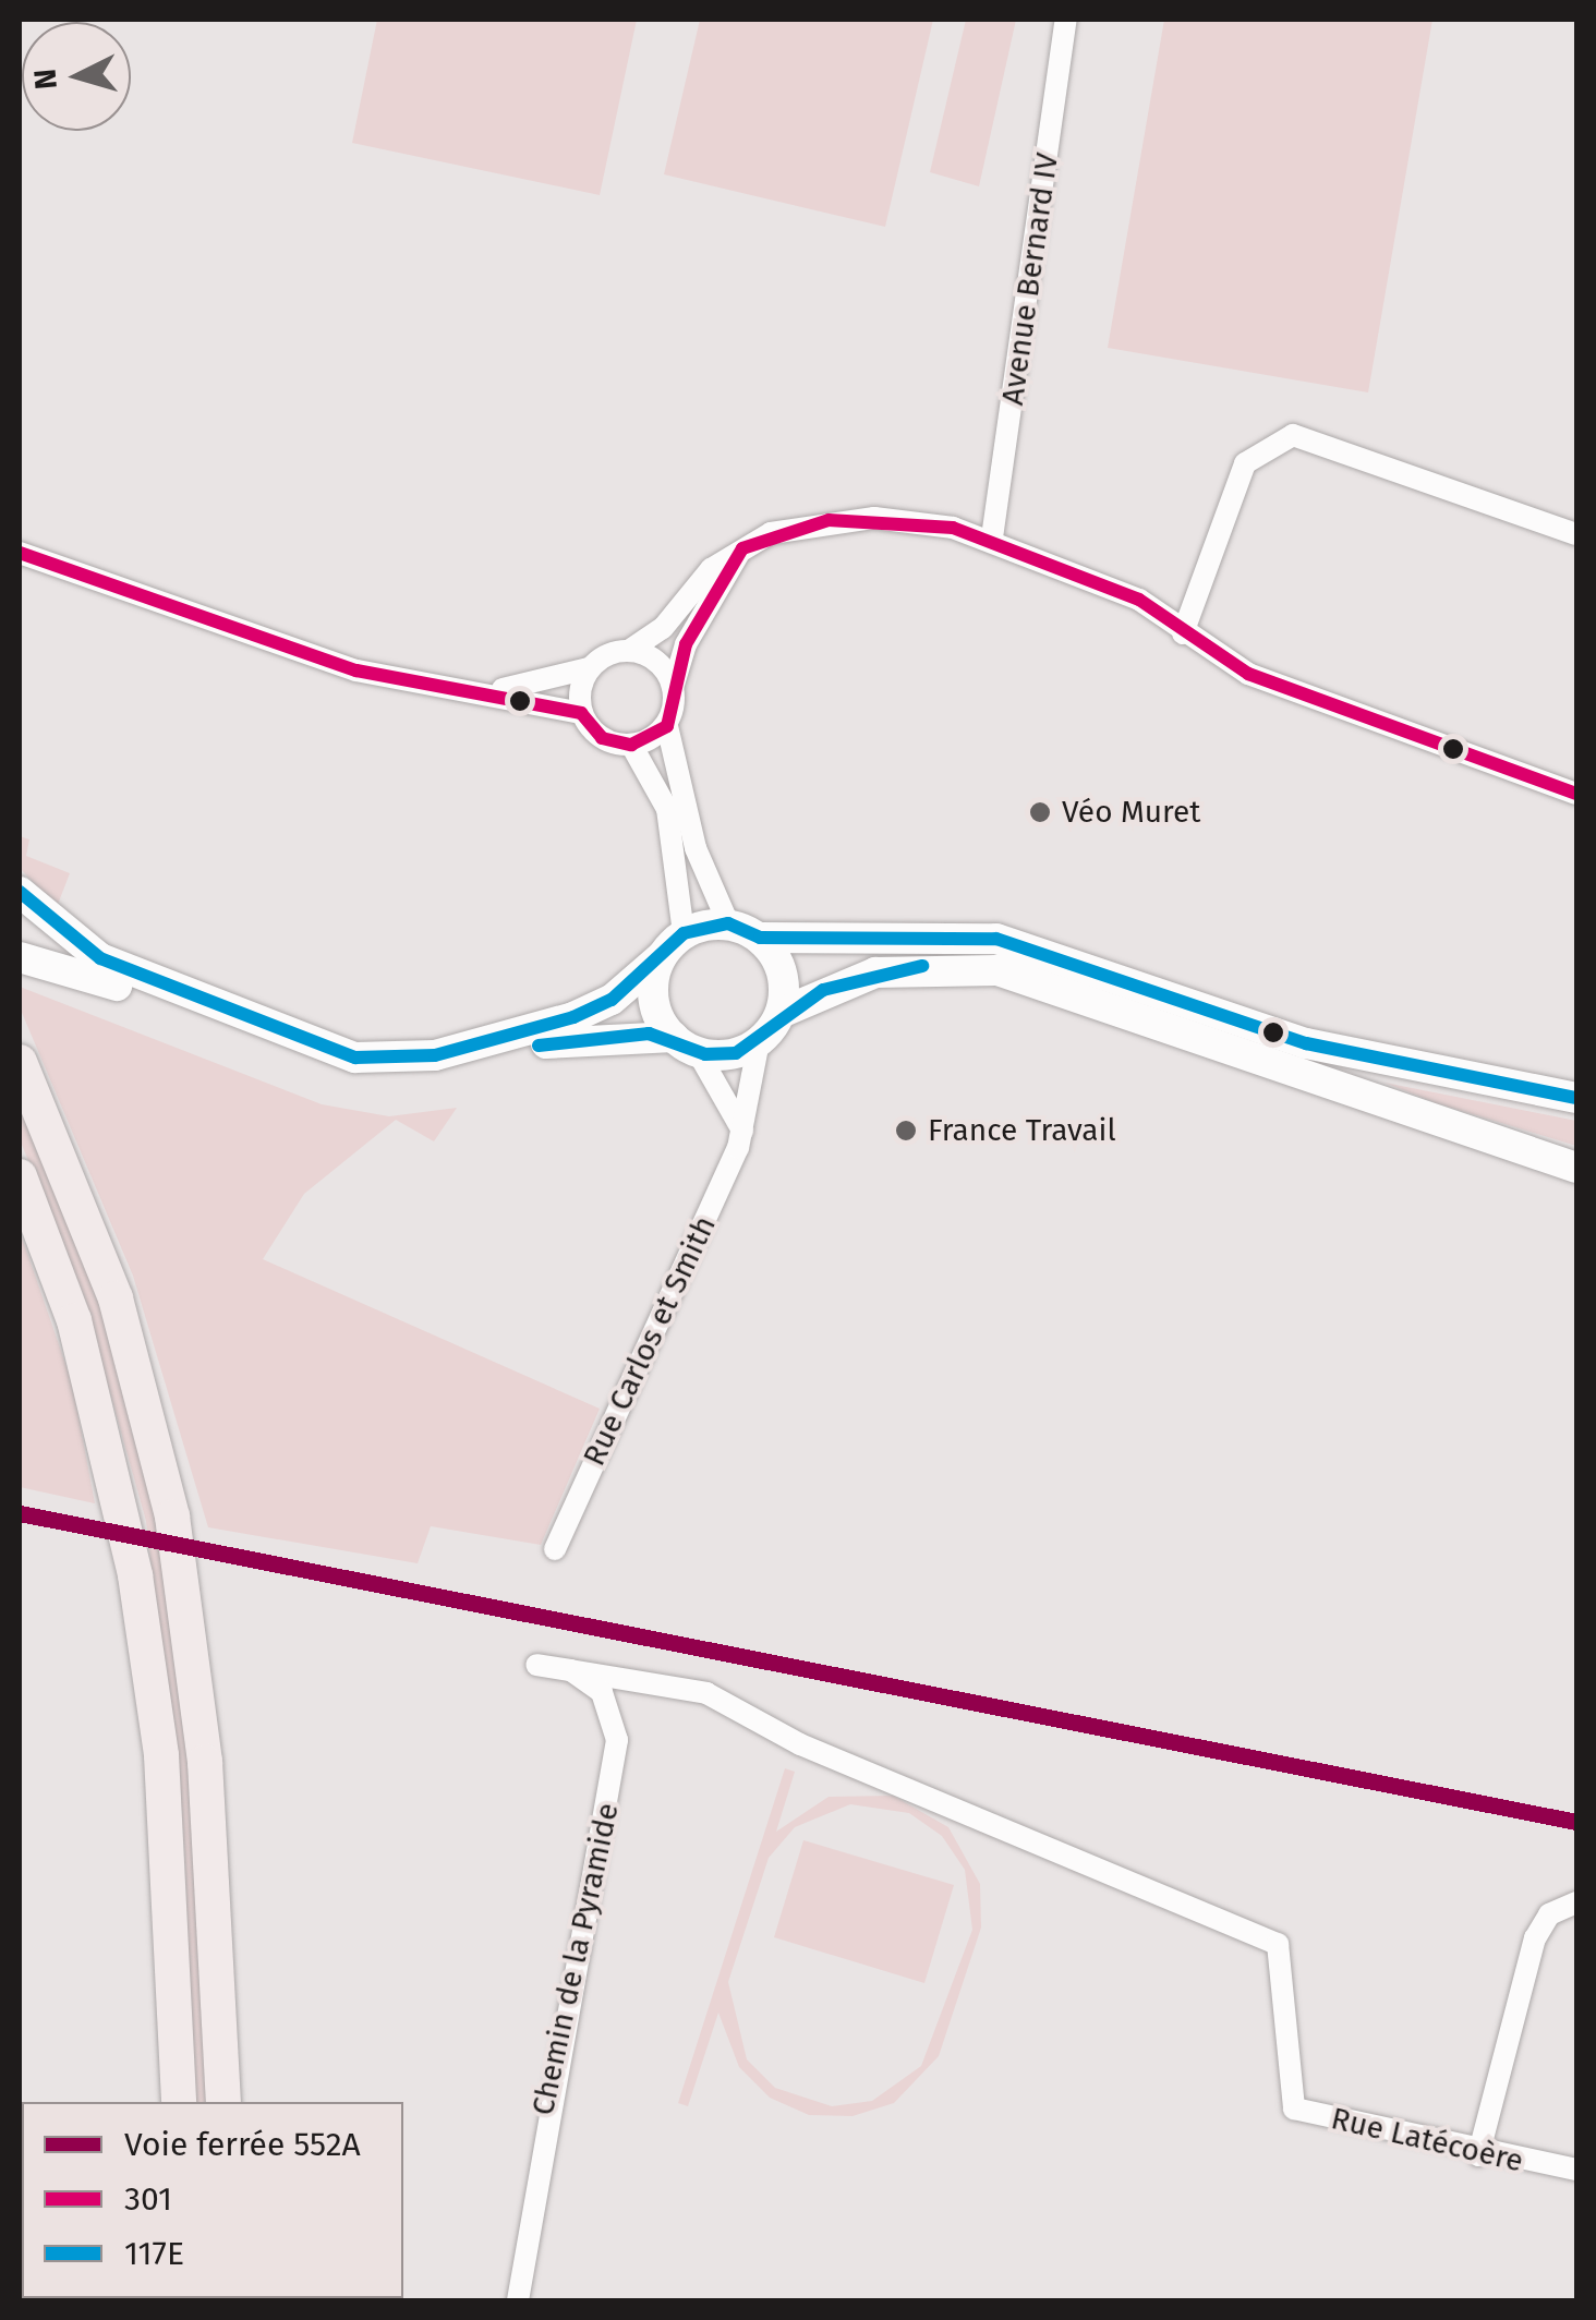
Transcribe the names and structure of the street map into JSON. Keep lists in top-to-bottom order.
{
  "streets": {
    "street": [
      "Avenue Bernard IV",
      "Rue Carlos et Smith",
      "Chemin de la Pyramide",
      "Rue Latécoère"
    ]
  },
  "crossings": [
    ["Chemin de la Pyramide", "Rue Latécoère"]
  ],
  "places": ["Véo Muret", "France Travail"],
  "lines": ["transit line 301", "transit line 117E", "rail line 552A"],
  "legend": ["Voie ferrée 552A", "301", "117E"],
  "north": "left"
}
